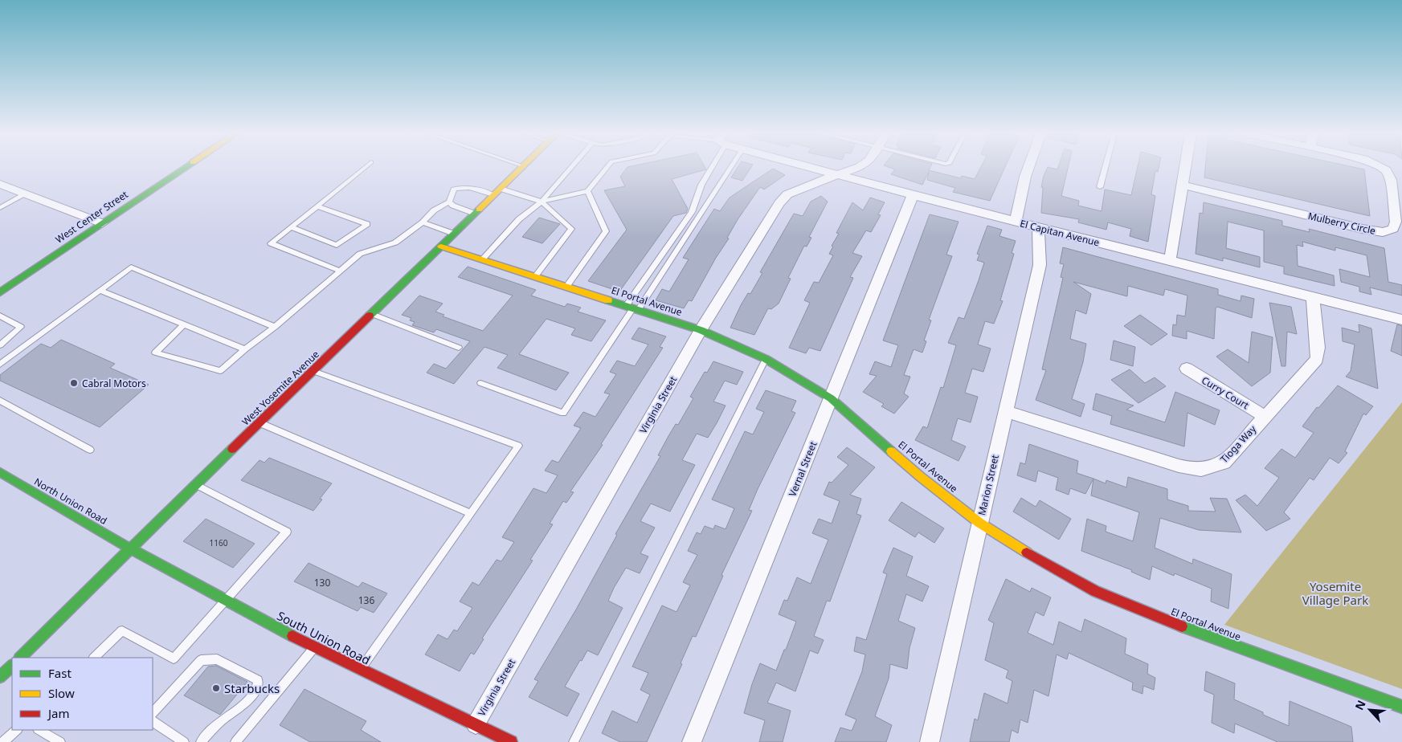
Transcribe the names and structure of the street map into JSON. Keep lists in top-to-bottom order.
{
  "streets": {
    "street": [
      "West Center Street",
      "Mulberry Circle",
      "El Capitan Avenue",
      "El Portal Avenue",
      "West Yosemite Avenue",
      "Curry Court",
      "Virginia Street",
      "Tioga Way",
      "Vernal Street",
      "Marion Street",
      "North Union Road",
      "South Union Road"
    ]
  },
  "crossings": [
    ["El Capitan Avenue", "Virginia Street"],
    ["El Capitan Avenue", "Tioga Way"],
    ["El Capitan Avenue", "Vernal Street"],
    ["El Capitan Avenue", "Marion Street"],
    ["El Portal Avenue", "West Yosemite Avenue"],
    ["El Portal Avenue", "Virginia Street"],
    ["El Portal Avenue", "Vernal Street"],
    ["El Portal Avenue", "Marion Street"],
    ["West Yosemite Avenue", "North Union Road"],
    ["West Yosemite Avenue", "South Union Road"],
    ["Curry Court", "Tioga Way"],
    ["Virginia Street", "South Union Road"],
    ["Tioga Way", "Marion Street"],
    ["North Union Road", "South Union Road"]
  ],
  "parks": ["Yosemite Village Park"],
  "places": ["Cabral Motors", "Starbucks"],
  "house_numbers": ["1160", "130", "136"],
  "legend": ["Fast", "Slow", "Jam"],
  "north": "top left"
}
